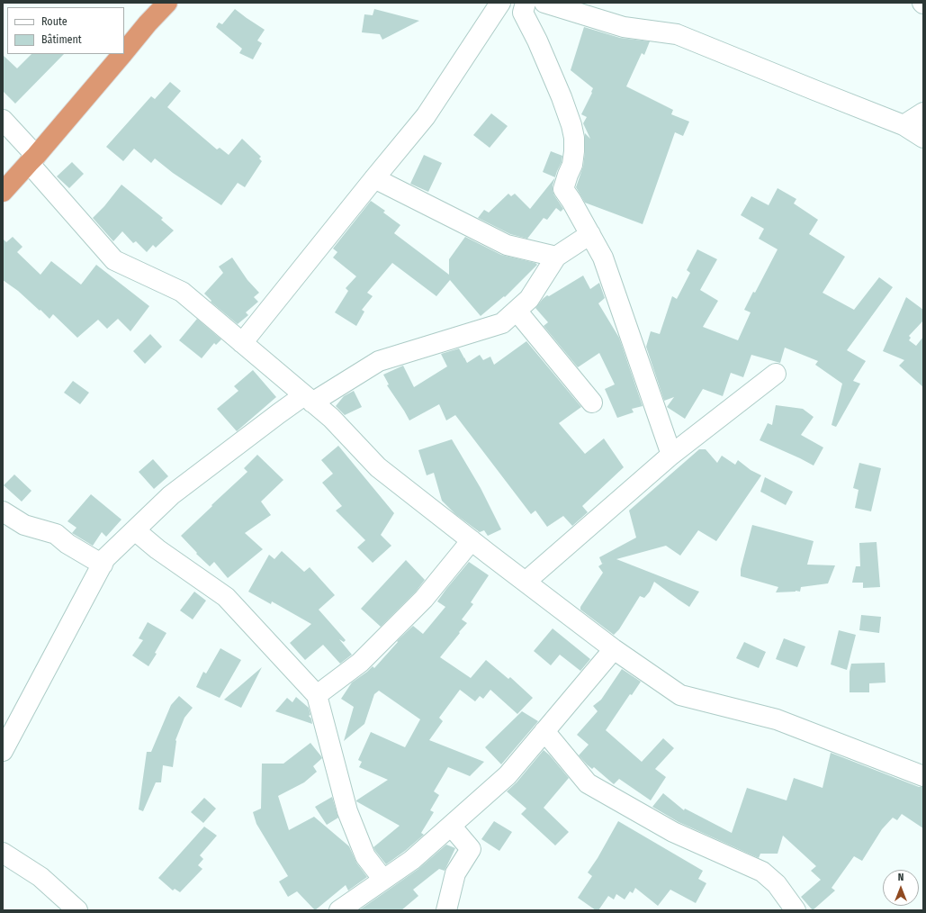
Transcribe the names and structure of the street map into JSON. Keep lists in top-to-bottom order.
{
  "legend": ["Route", "Bâtiment"],
  "north": "top"
}
